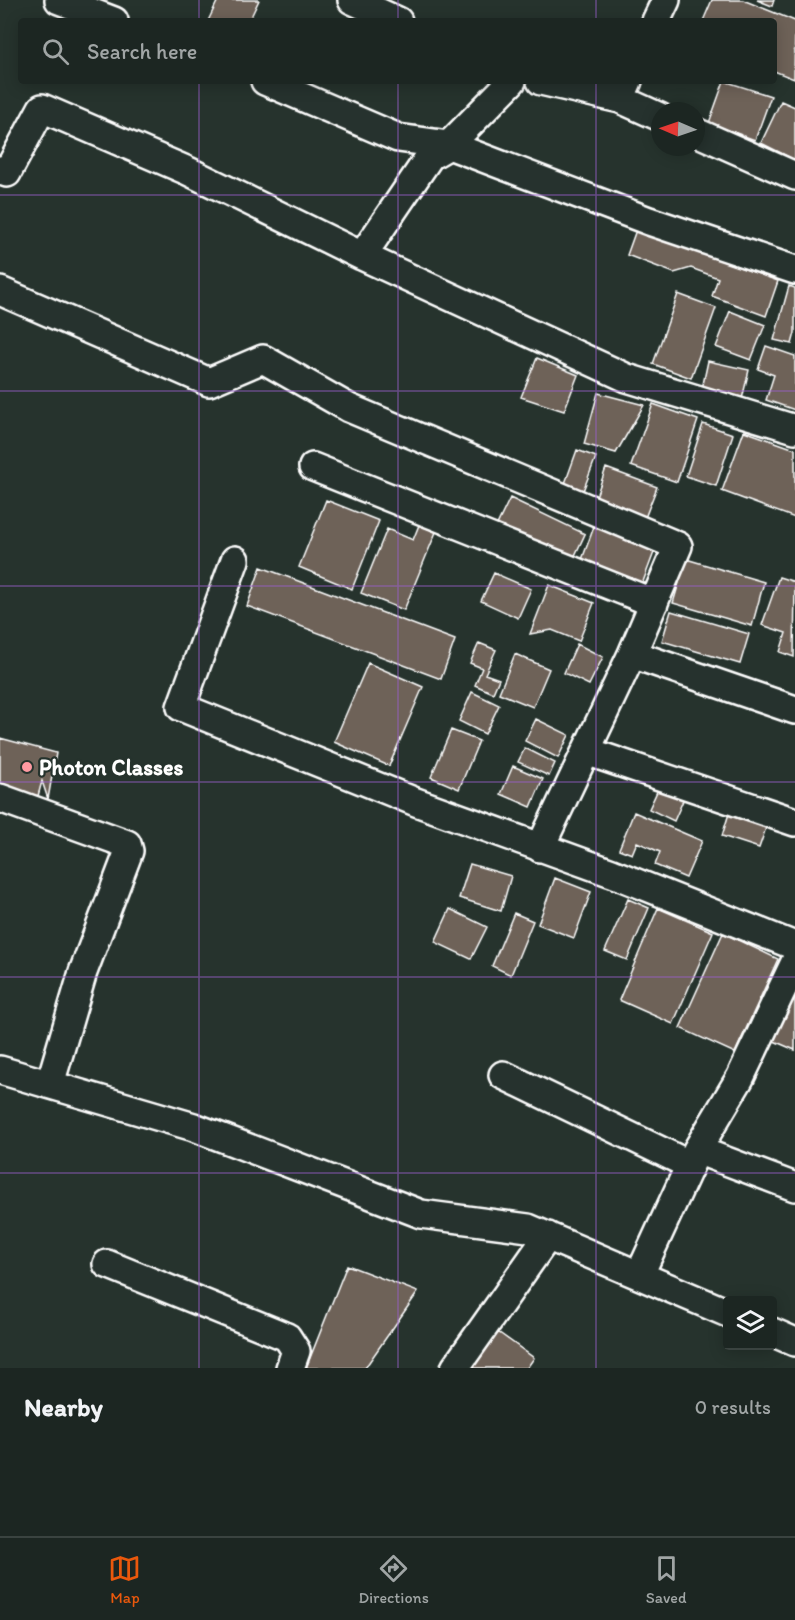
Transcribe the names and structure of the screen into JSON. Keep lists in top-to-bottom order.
{
  "places": ["Photon Classes"],
  "north": "left",
  "page": {
    "search": "Search here",
    "heading": ["Nearby", "0 results"],
    "nav": ["Map", "Directions", "Saved"]
  }
}
